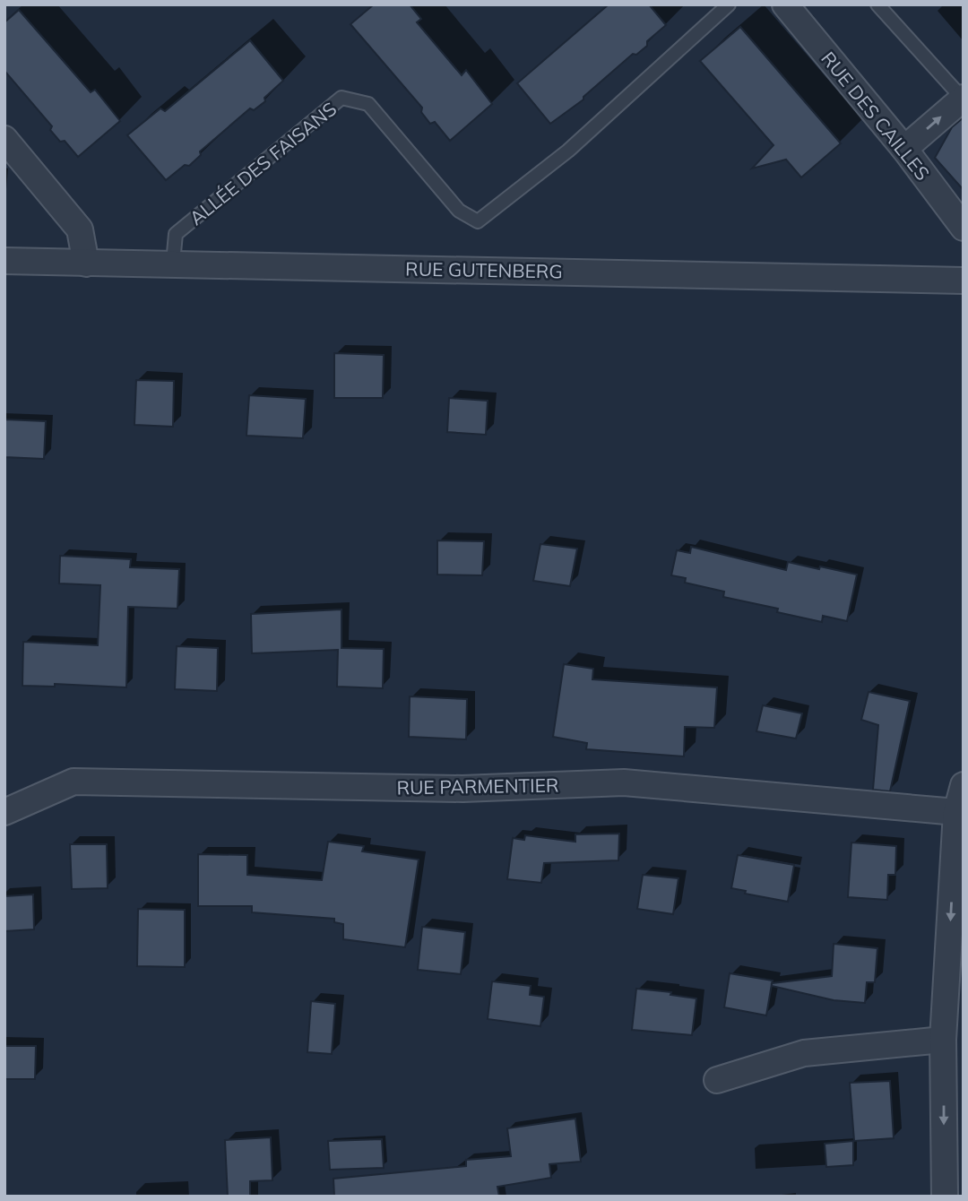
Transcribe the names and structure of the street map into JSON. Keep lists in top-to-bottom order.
{
  "streets": {
    "street": ["RUE DES CAILLES", "RUE GUTENBERG", "RUE PARMENTIER"],
    "lane": ["ALLÉE DES FAISANS"]
  },
  "crossings": [
    ["ALLÉE DES FAISANS", "RUE GUTENBERG"]
  ]
}
